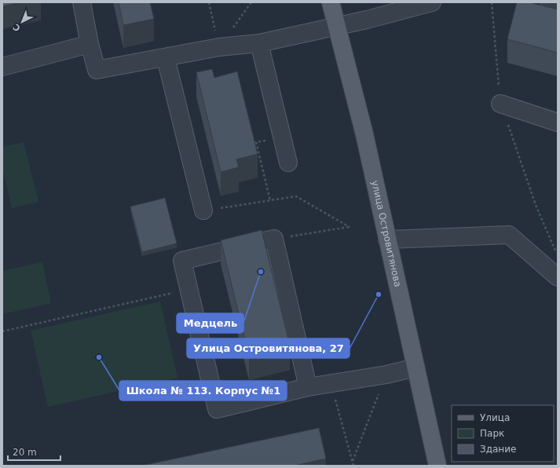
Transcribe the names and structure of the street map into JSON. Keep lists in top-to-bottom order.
{
  "streets": {
    "main road": ["улица Островитянова"]
  },
  "places": ["Медцель", "Улица Островитянова, 27", "Школа № 113. Корпус №1"],
  "legend": ["Улица", "Парк", "Здание"],
  "scale_bar": "20 m",
  "north": "bottom left"
}
